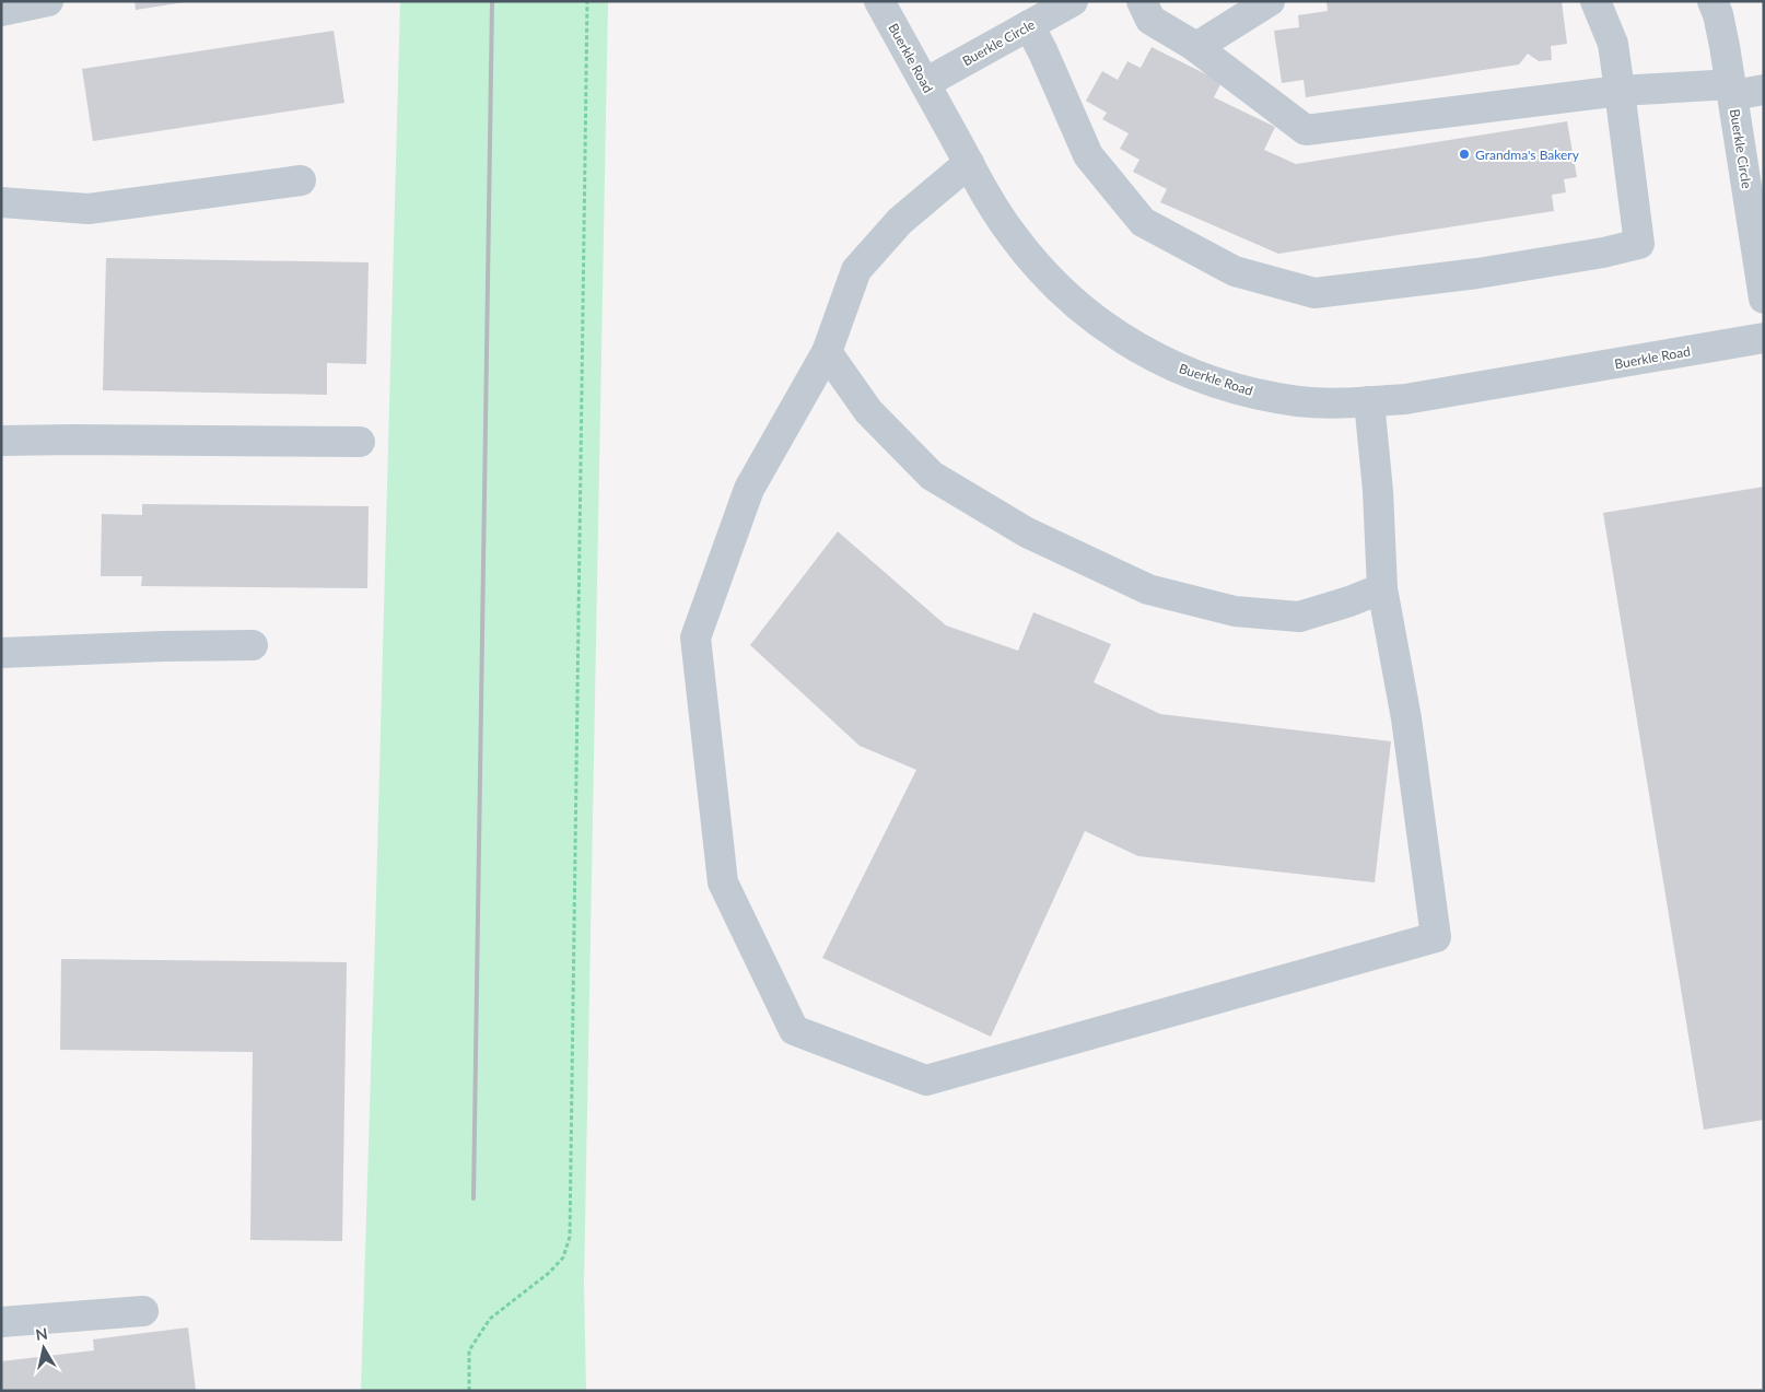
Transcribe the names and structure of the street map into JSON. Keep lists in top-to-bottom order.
{
  "streets": {
    "street": ["Buerkle Circle", "Buerkle Road"]
  },
  "crossings": [
    ["Buerkle Circle", "Buerkle Road"]
  ],
  "places": ["Grandma's Bakery"],
  "north": "top"
}
